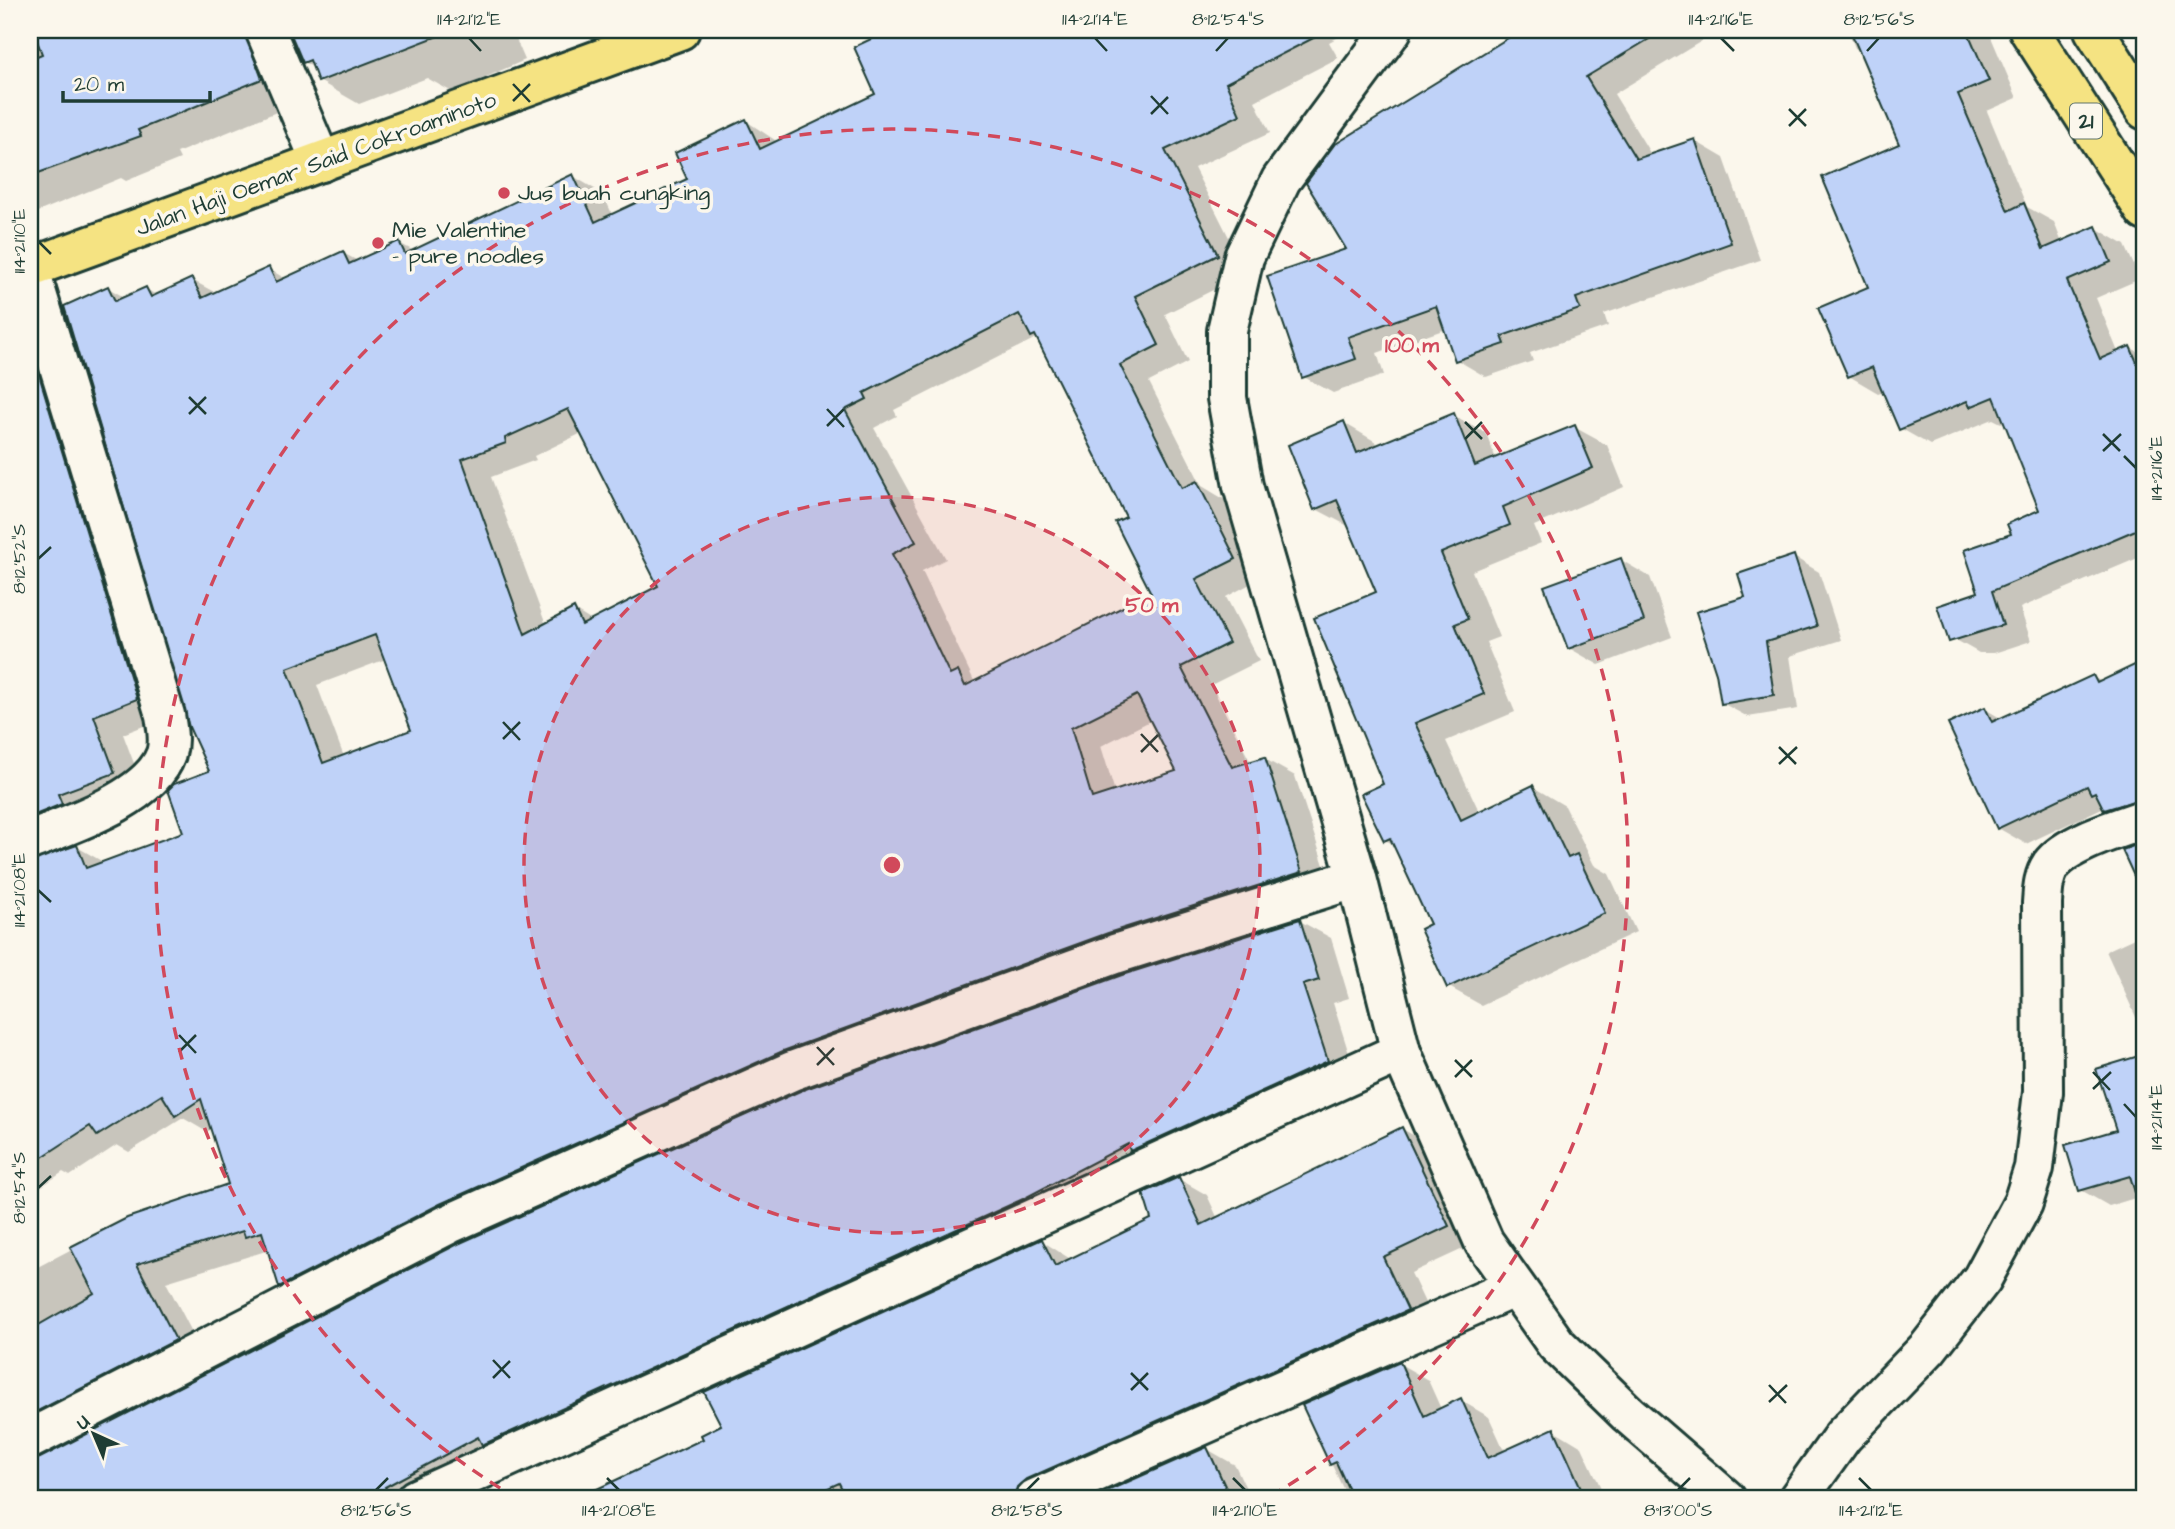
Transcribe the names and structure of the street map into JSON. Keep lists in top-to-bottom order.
{
  "streets": {
    "main road": ["21", "Jalan Haji Oemar Said Cokroaminoto"]
  },
  "places": ["Jus buah cungking", "Mie Valentine - pure noodles"],
  "scale_bar": "20 m",
  "north": "top left",
  "coordinates": [
    "114°21'12\"E",
    "114°21'14\"E",
    "8°12'54\"S",
    "114°21'16\"E",
    "8°12'56\"S",
    "114°21'10\"E",
    "8°12'52\"S",
    "114°21'08\"E",
    "8°12'58\"S",
    "8°13'00\"S"
  ],
  "rings": ["100 m", "50 m"]
}
